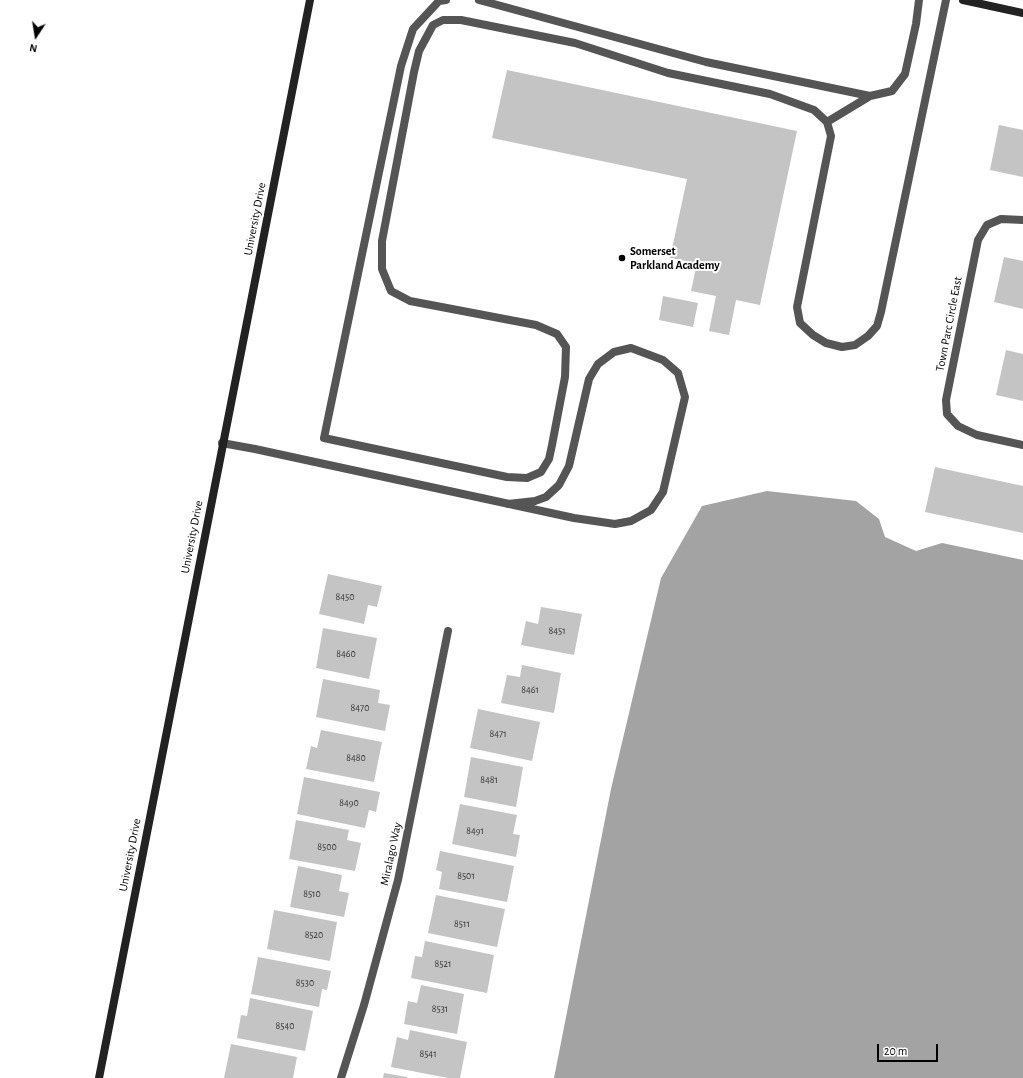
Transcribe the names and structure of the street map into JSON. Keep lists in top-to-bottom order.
{
  "streets": {
    "main road": ["University Drive"],
    "street": ["Town Parc Circle East", "Miralago Way"]
  },
  "places": ["Somerset Parkland Academy"],
  "house_numbers": [
    "8450",
    "8451",
    "8460",
    "8461",
    "8470",
    "8471",
    "8480",
    "8481",
    "8490",
    "8491",
    "8500",
    "8501",
    "8510",
    "8511",
    "8520",
    "8521",
    "8530",
    "8531",
    "8540",
    "8541"
  ],
  "scale_bar": "20 m",
  "north": "bottom"
}
